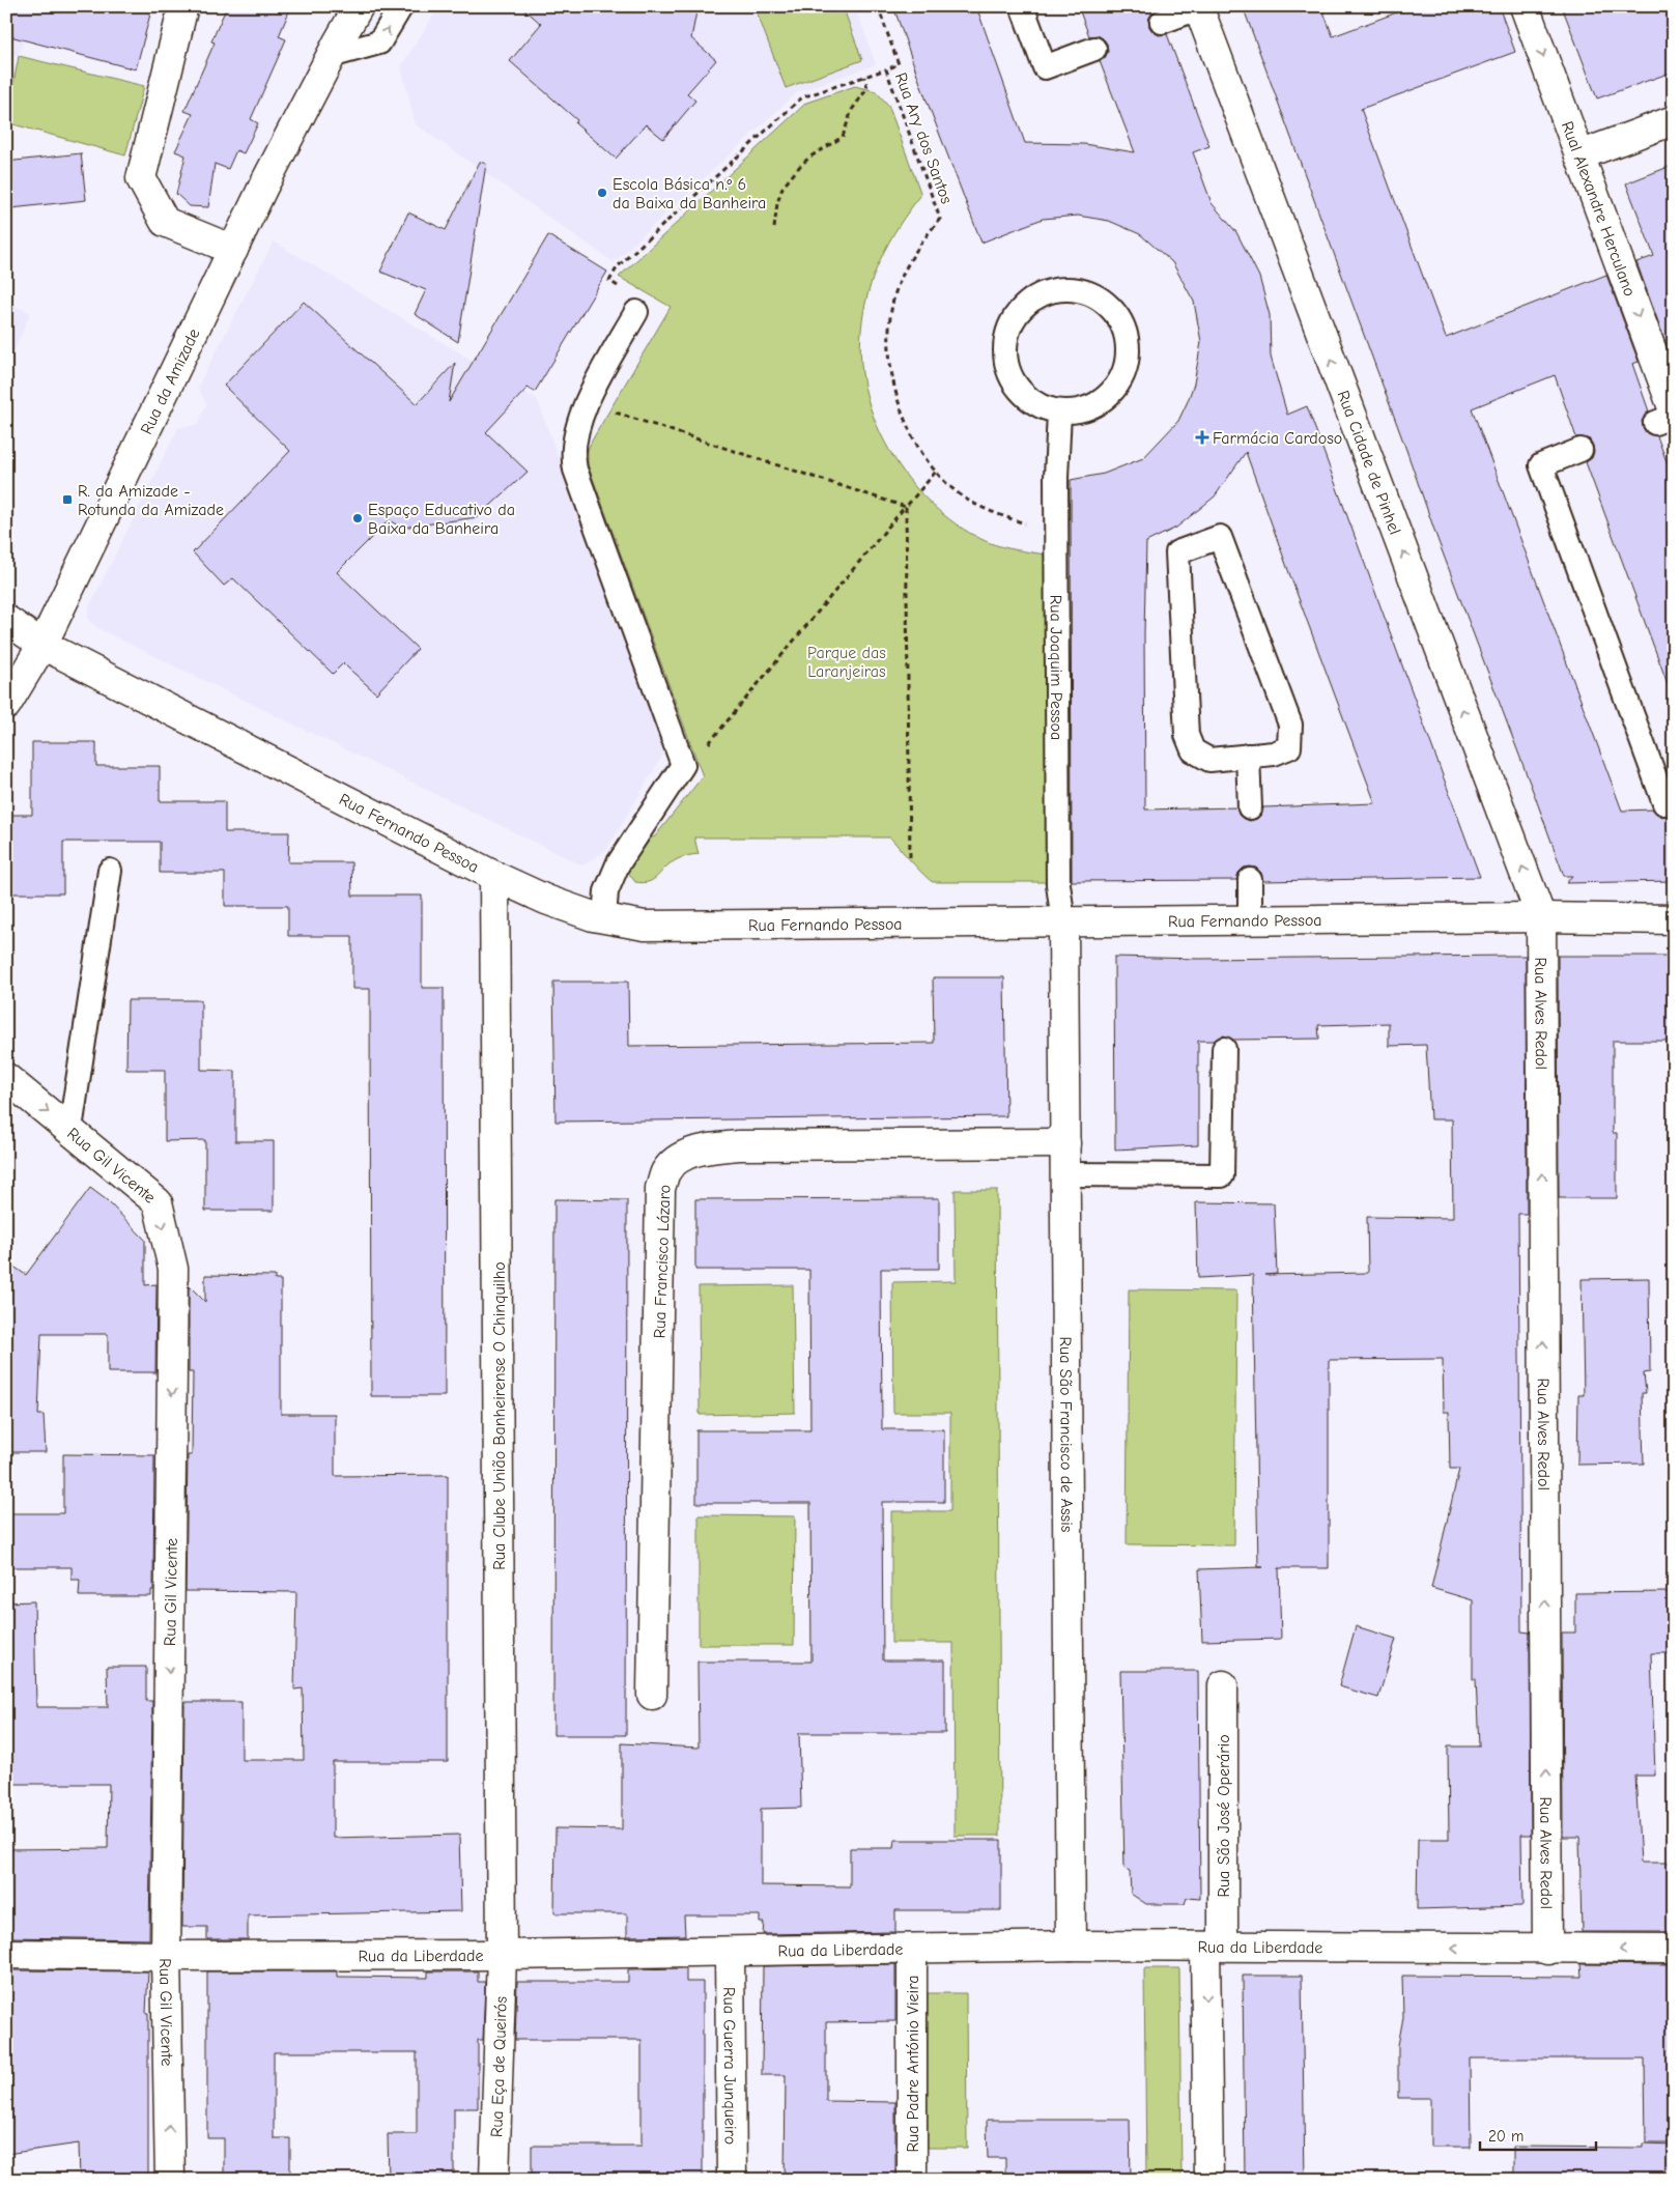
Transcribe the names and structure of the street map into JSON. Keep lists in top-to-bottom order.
{
  "streets": {
    "street": [
      "Rual Alexandre Herculano",
      "Rua da Amizade",
      "Rua Cidade de Pinhel",
      "Rua Fernando Pessoa",
      "Rua Alves Redol",
      "Rua Gil Vicente",
      "Rua Francisco Lázaro",
      "Rua Clube União Banheirense O Chinquilho",
      "Rua São Francisco de Assis",
      "Rua São José Operário",
      "Rua da Liberdade",
      "Rua Padre António Vieira",
      "Rua Guerra Junqueiro",
      "Rua Eça de Queirós"
    ],
    "lane": ["Rua Joaquim Pessoa"],
    "path": ["Rua Ary dos Santos"]
  },
  "crossings": [
    ["Rua Ary dos Santos", "Rua Joaquim Pessoa"],
    ["Rua da Amizade", "Rua Fernando Pessoa"],
    ["Rua Cidade de Pinhel", "Rua Fernando Pessoa"],
    ["Rua Cidade de Pinhel", "Rua Alves Redol"],
    ["Rua Joaquim Pessoa", "Rua Fernando Pessoa"],
    ["Rua Joaquim Pessoa", "Rua São Francisco de Assis"],
    ["Rua Fernando Pessoa", "Rua Alves Redol"],
    ["Rua Fernando Pessoa", "Rua Clube União Banheirense O Chinquilho"],
    ["Rua Fernando Pessoa", "Rua São Francisco de Assis"],
    ["Rua Alves Redol", "Rua da Liberdade"],
    ["Rua Gil Vicente", "Rua da Liberdade"],
    ["Rua Francisco Lázaro", "Rua São Francisco de Assis"],
    ["Rua Clube União Banheirense O Chinquilho", "Rua da Liberdade"],
    ["Rua Clube União Banheirense O Chinquilho", "Rua Eça de Queirós"],
    ["Rua São Francisco de Assis", "Rua da Liberdade"],
    ["Rua São José Operário", "Rua da Liberdade"],
    ["Rua da Liberdade", "Rua Padre António Vieira"],
    ["Rua da Liberdade", "Rua Guerra Junqueiro"],
    ["Rua da Liberdade", "Rua Eça de Queirós"]
  ],
  "one_way": [
    "Rual Alexandre Herculano",
    "Rua Cidade de Pinhel",
    "Rua Alves Redol",
    "Rua São José Operário"
  ],
  "parks": ["Parque das Laranjeiras"],
  "places": {
    "other": ["Escola Básica n.º 6 da Baixa da Banheira", "Espaço Educativo da Baixa da Banheira"],
    "health": ["Farmácia Cardoso"],
    "transit": ["R. da Amizade - Rotunda da Amizade"]
  },
  "scale_bar": "20 m"
}
